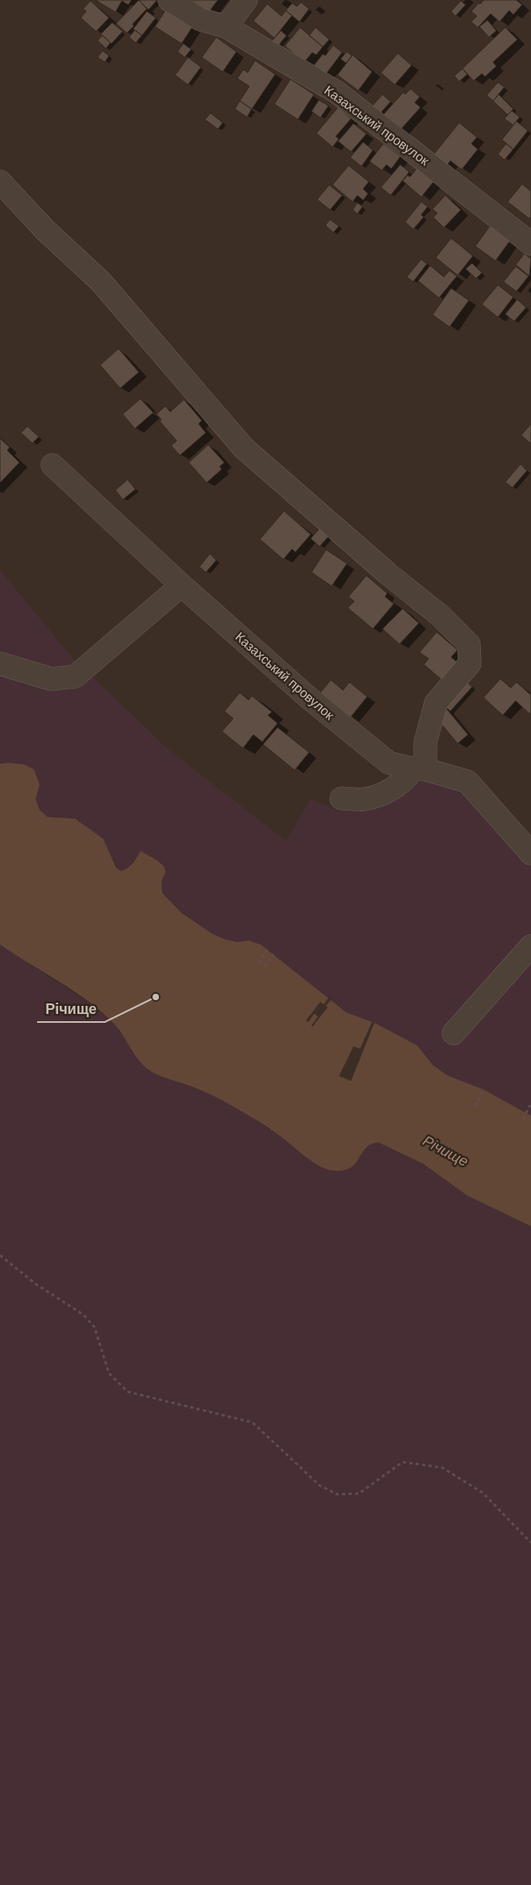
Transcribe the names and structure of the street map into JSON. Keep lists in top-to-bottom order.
{
  "streets": {
    "street": ["Казахський провулок"]
  },
  "water": ["Річище"],
  "places": ["Річище"]
}
